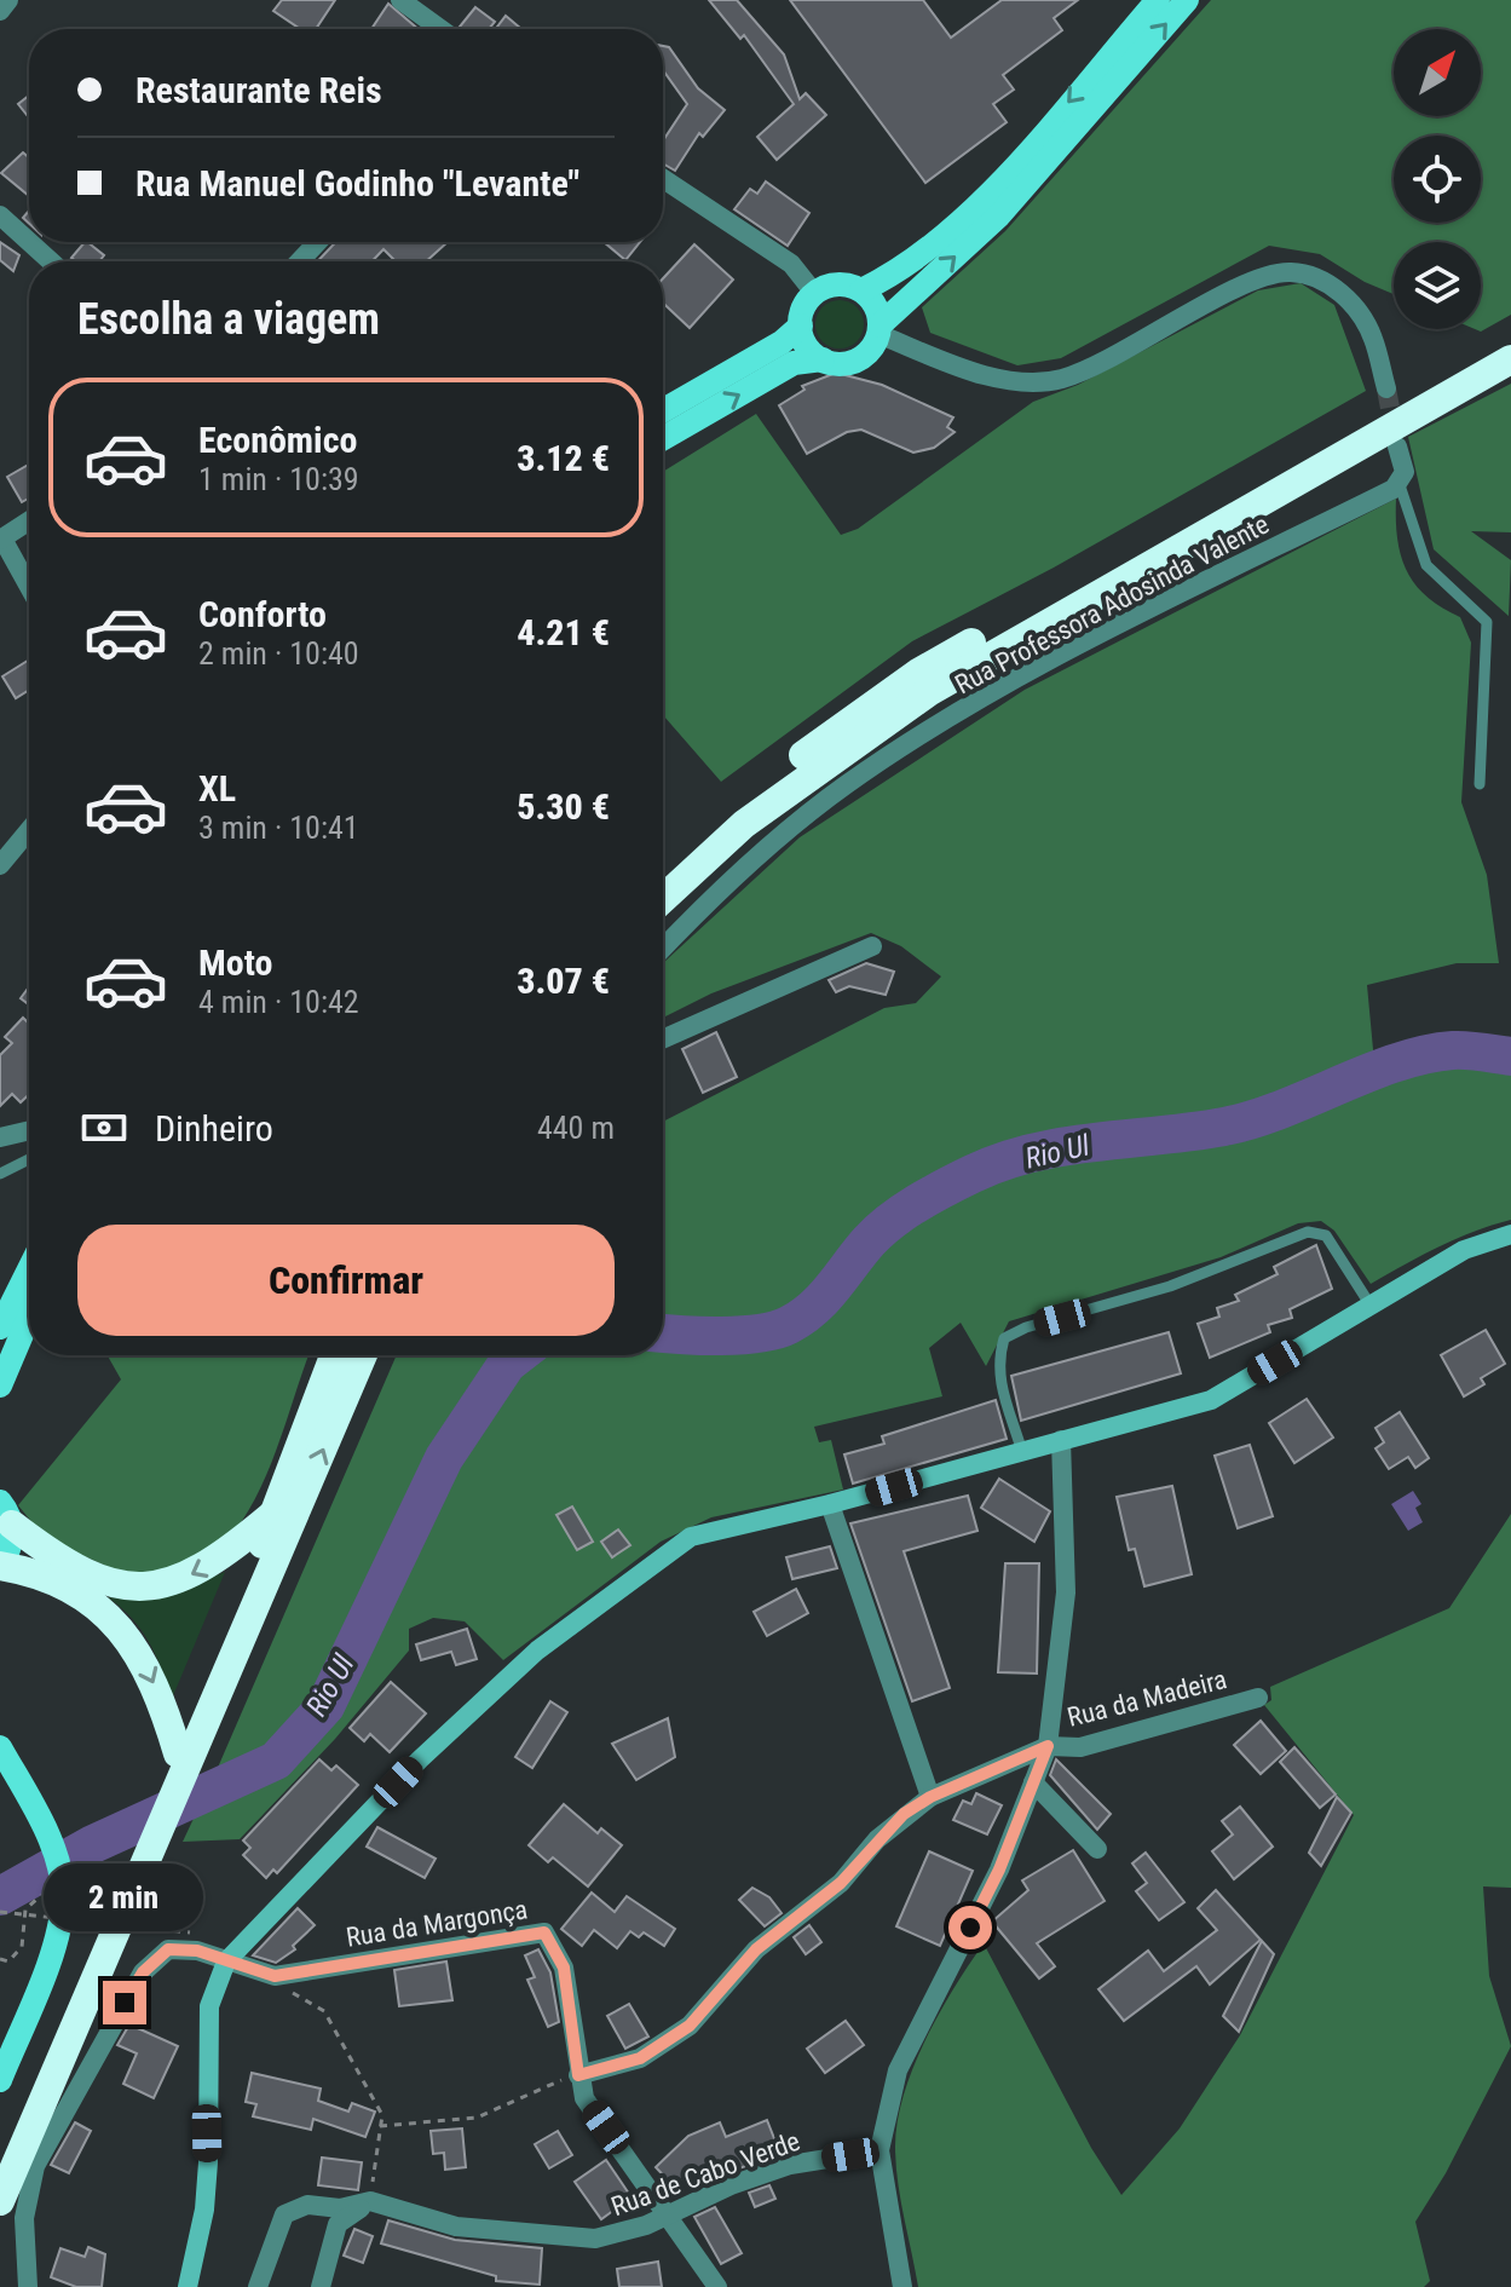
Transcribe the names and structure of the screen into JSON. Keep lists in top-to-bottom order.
{
  "streets": {
    "street": [
      "Rua Professora Adosinda Valente",
      "Rua da Madeira",
      "Rua da Margonça",
      "Rua de Cabo Verde"
    ]
  },
  "crossings": [
    ["Rua da Madeira", "Rua da Margonça"],
    ["Rua da Margonça", "Rua de Cabo Verde"]
  ],
  "water": ["Rio Ul"],
  "north": "top right",
  "page": {
    "banner": ["Restaurante Reis", "Rua Manuel Godinho \"Levante\""],
    "heading": "Escolha a viagem",
    "list": [
      {
        "name": "Econômico",
        "note": "1 min · 10:39",
        "value": "3.12 €"
      },
      {
        "name": "Conforto",
        "note": "2 min · 10:40",
        "value": "4.21 €"
      },
      {
        "name": "XL",
        "note": "3 min · 10:41",
        "value": "5.30 €"
      },
      {
        "name": "Moto",
        "note": "4 min · 10:42",
        "value": "3.07 €"
      }
    ],
    "pay": ["Dinheiro", "440 m"],
    "buttons": "Confirmar",
    "bubble": "2 min"
  }
}
